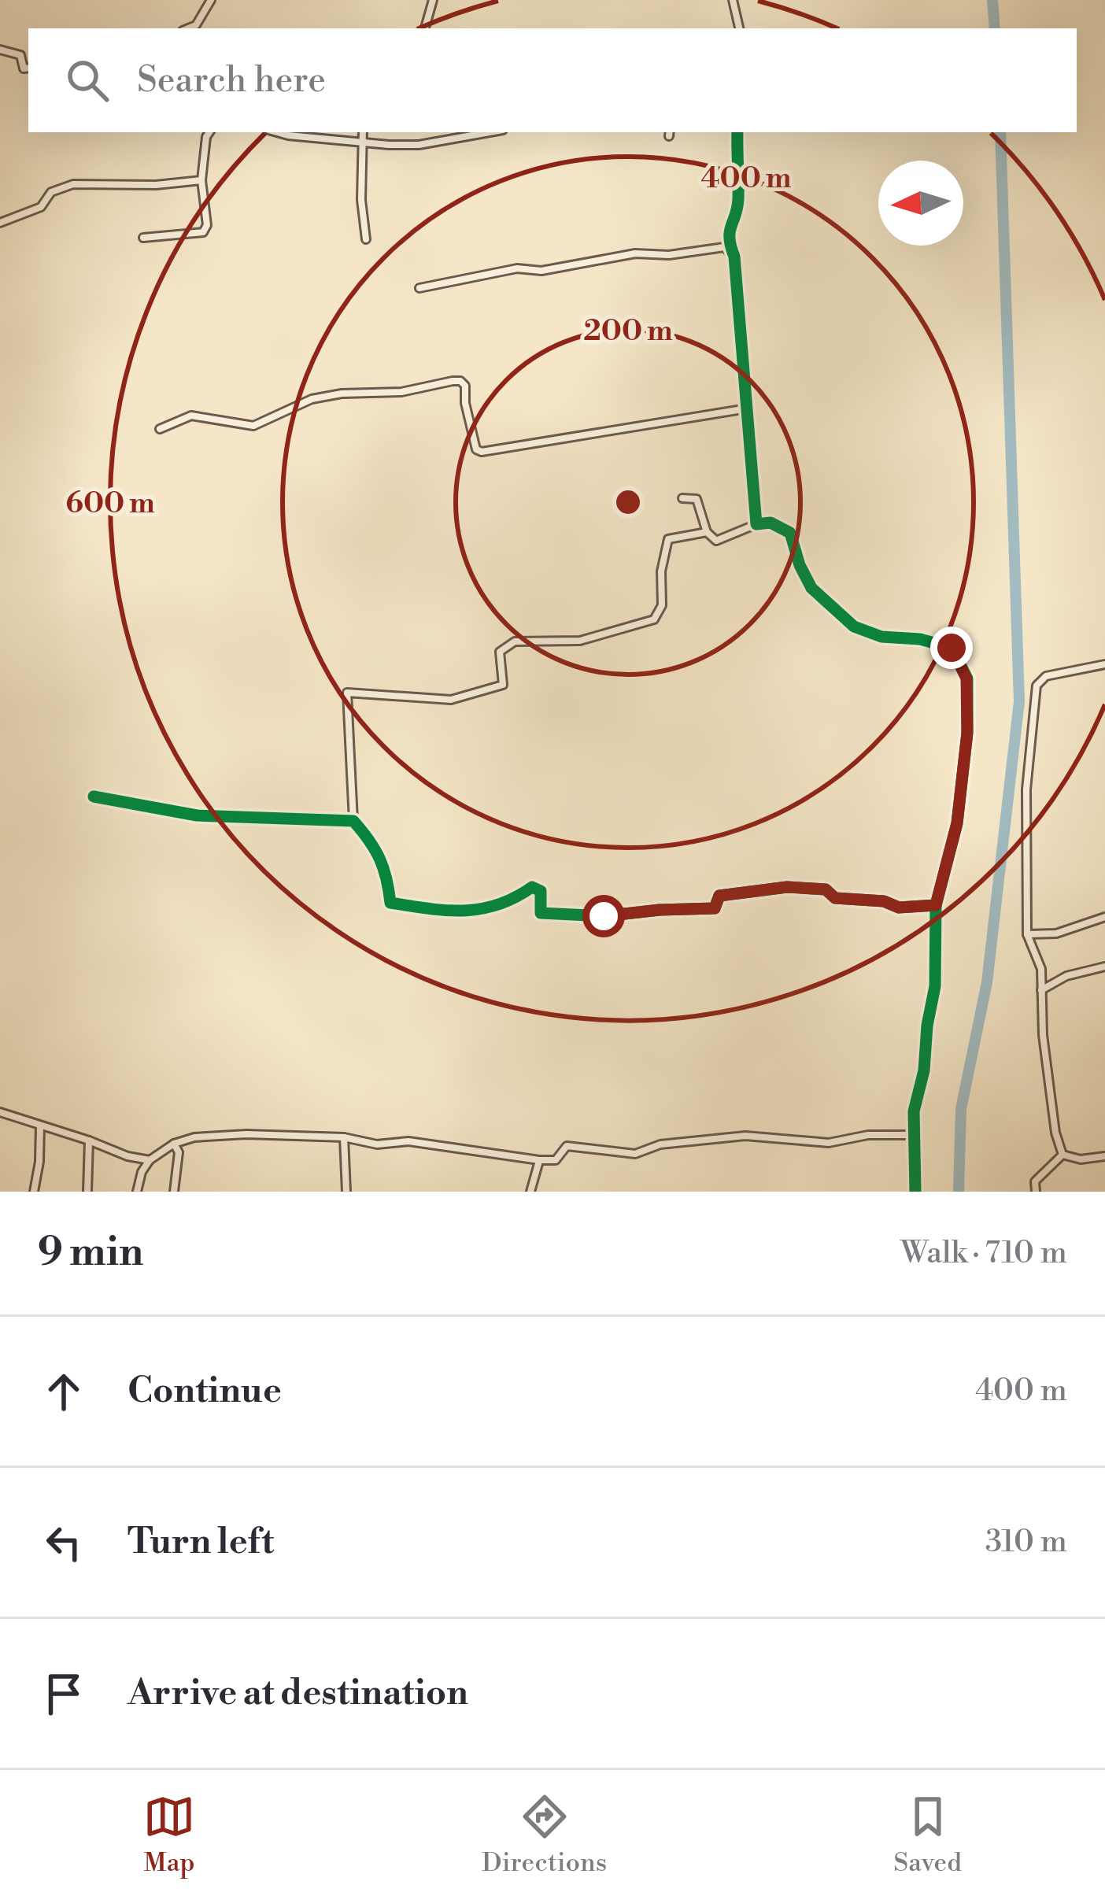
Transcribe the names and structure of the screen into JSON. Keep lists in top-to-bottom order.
{
  "north": "left",
  "page": {
    "search": "Search here",
    "heading": ["9 min", "Walk · 710 m"],
    "list": [
      ["Continue", "400 m"],
      ["Turn left", "310 m"],
      "Arrive at destination"
    ],
    "nav": ["Map", "Directions", "Saved"]
  },
  "rings": ["400 m", "200 m", "600 m"]
}
